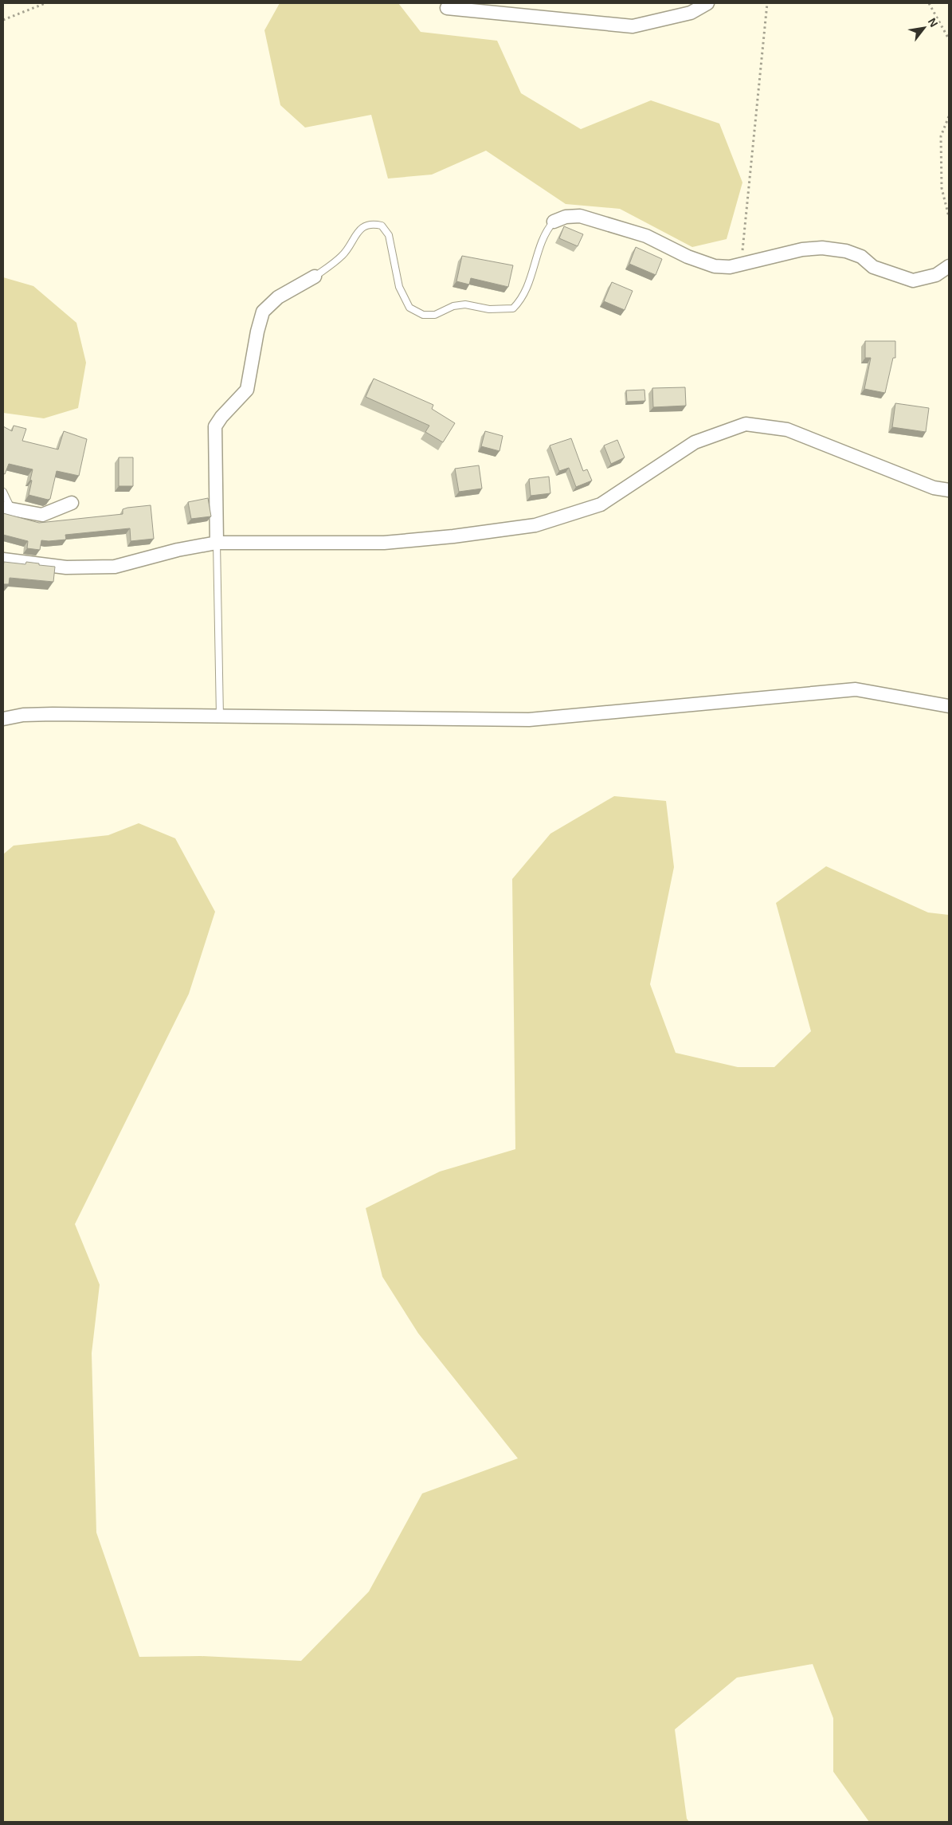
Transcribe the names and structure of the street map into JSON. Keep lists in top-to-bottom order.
{
  "north": "top right"
}
